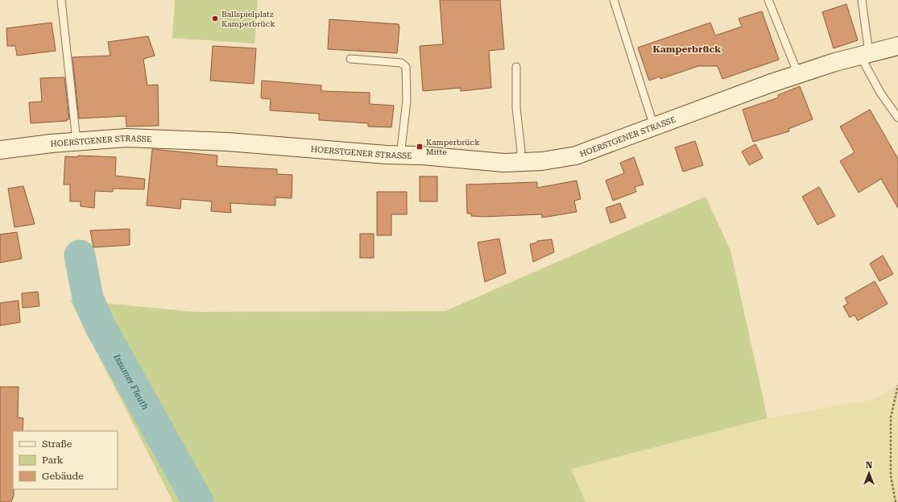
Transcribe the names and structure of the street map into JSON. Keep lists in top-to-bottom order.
{
  "streets": {
    "main road": ["HOERSTGENER STRASSE"]
  },
  "districts": ["Kamperbrück"],
  "water": ["Issumer Fleuth"],
  "places": {
    "other": ["Ballspielplatz Kamperbrück"],
    "transit": ["Kamperbrück Mitte"]
  },
  "legend": ["Straße", "Park", "Gebäude"],
  "north": "top"
}
